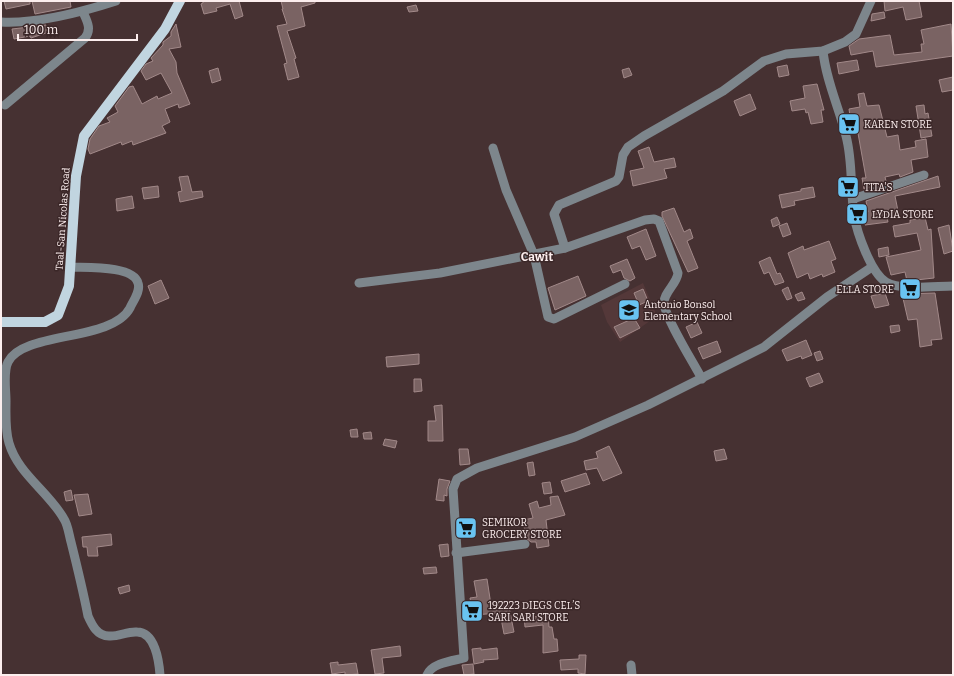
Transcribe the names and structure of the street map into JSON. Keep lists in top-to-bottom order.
{
  "streets": {
    "main road": ["Taal-San Nicolas Road"]
  },
  "districts": ["Cawit"],
  "places": {
    "supermarket": [
      "KAREN STORE",
      "TITA'S",
      "LYDIA STORE",
      "ELLA STORE",
      "SEMIKOR GROCERY STORE",
      "192223 DIEGS CEL’S SARI SARI STORE"
    ],
    "school or university": ["Antonio Bonsol Elementary School"]
  },
  "scale_bar": "100 m"
}
